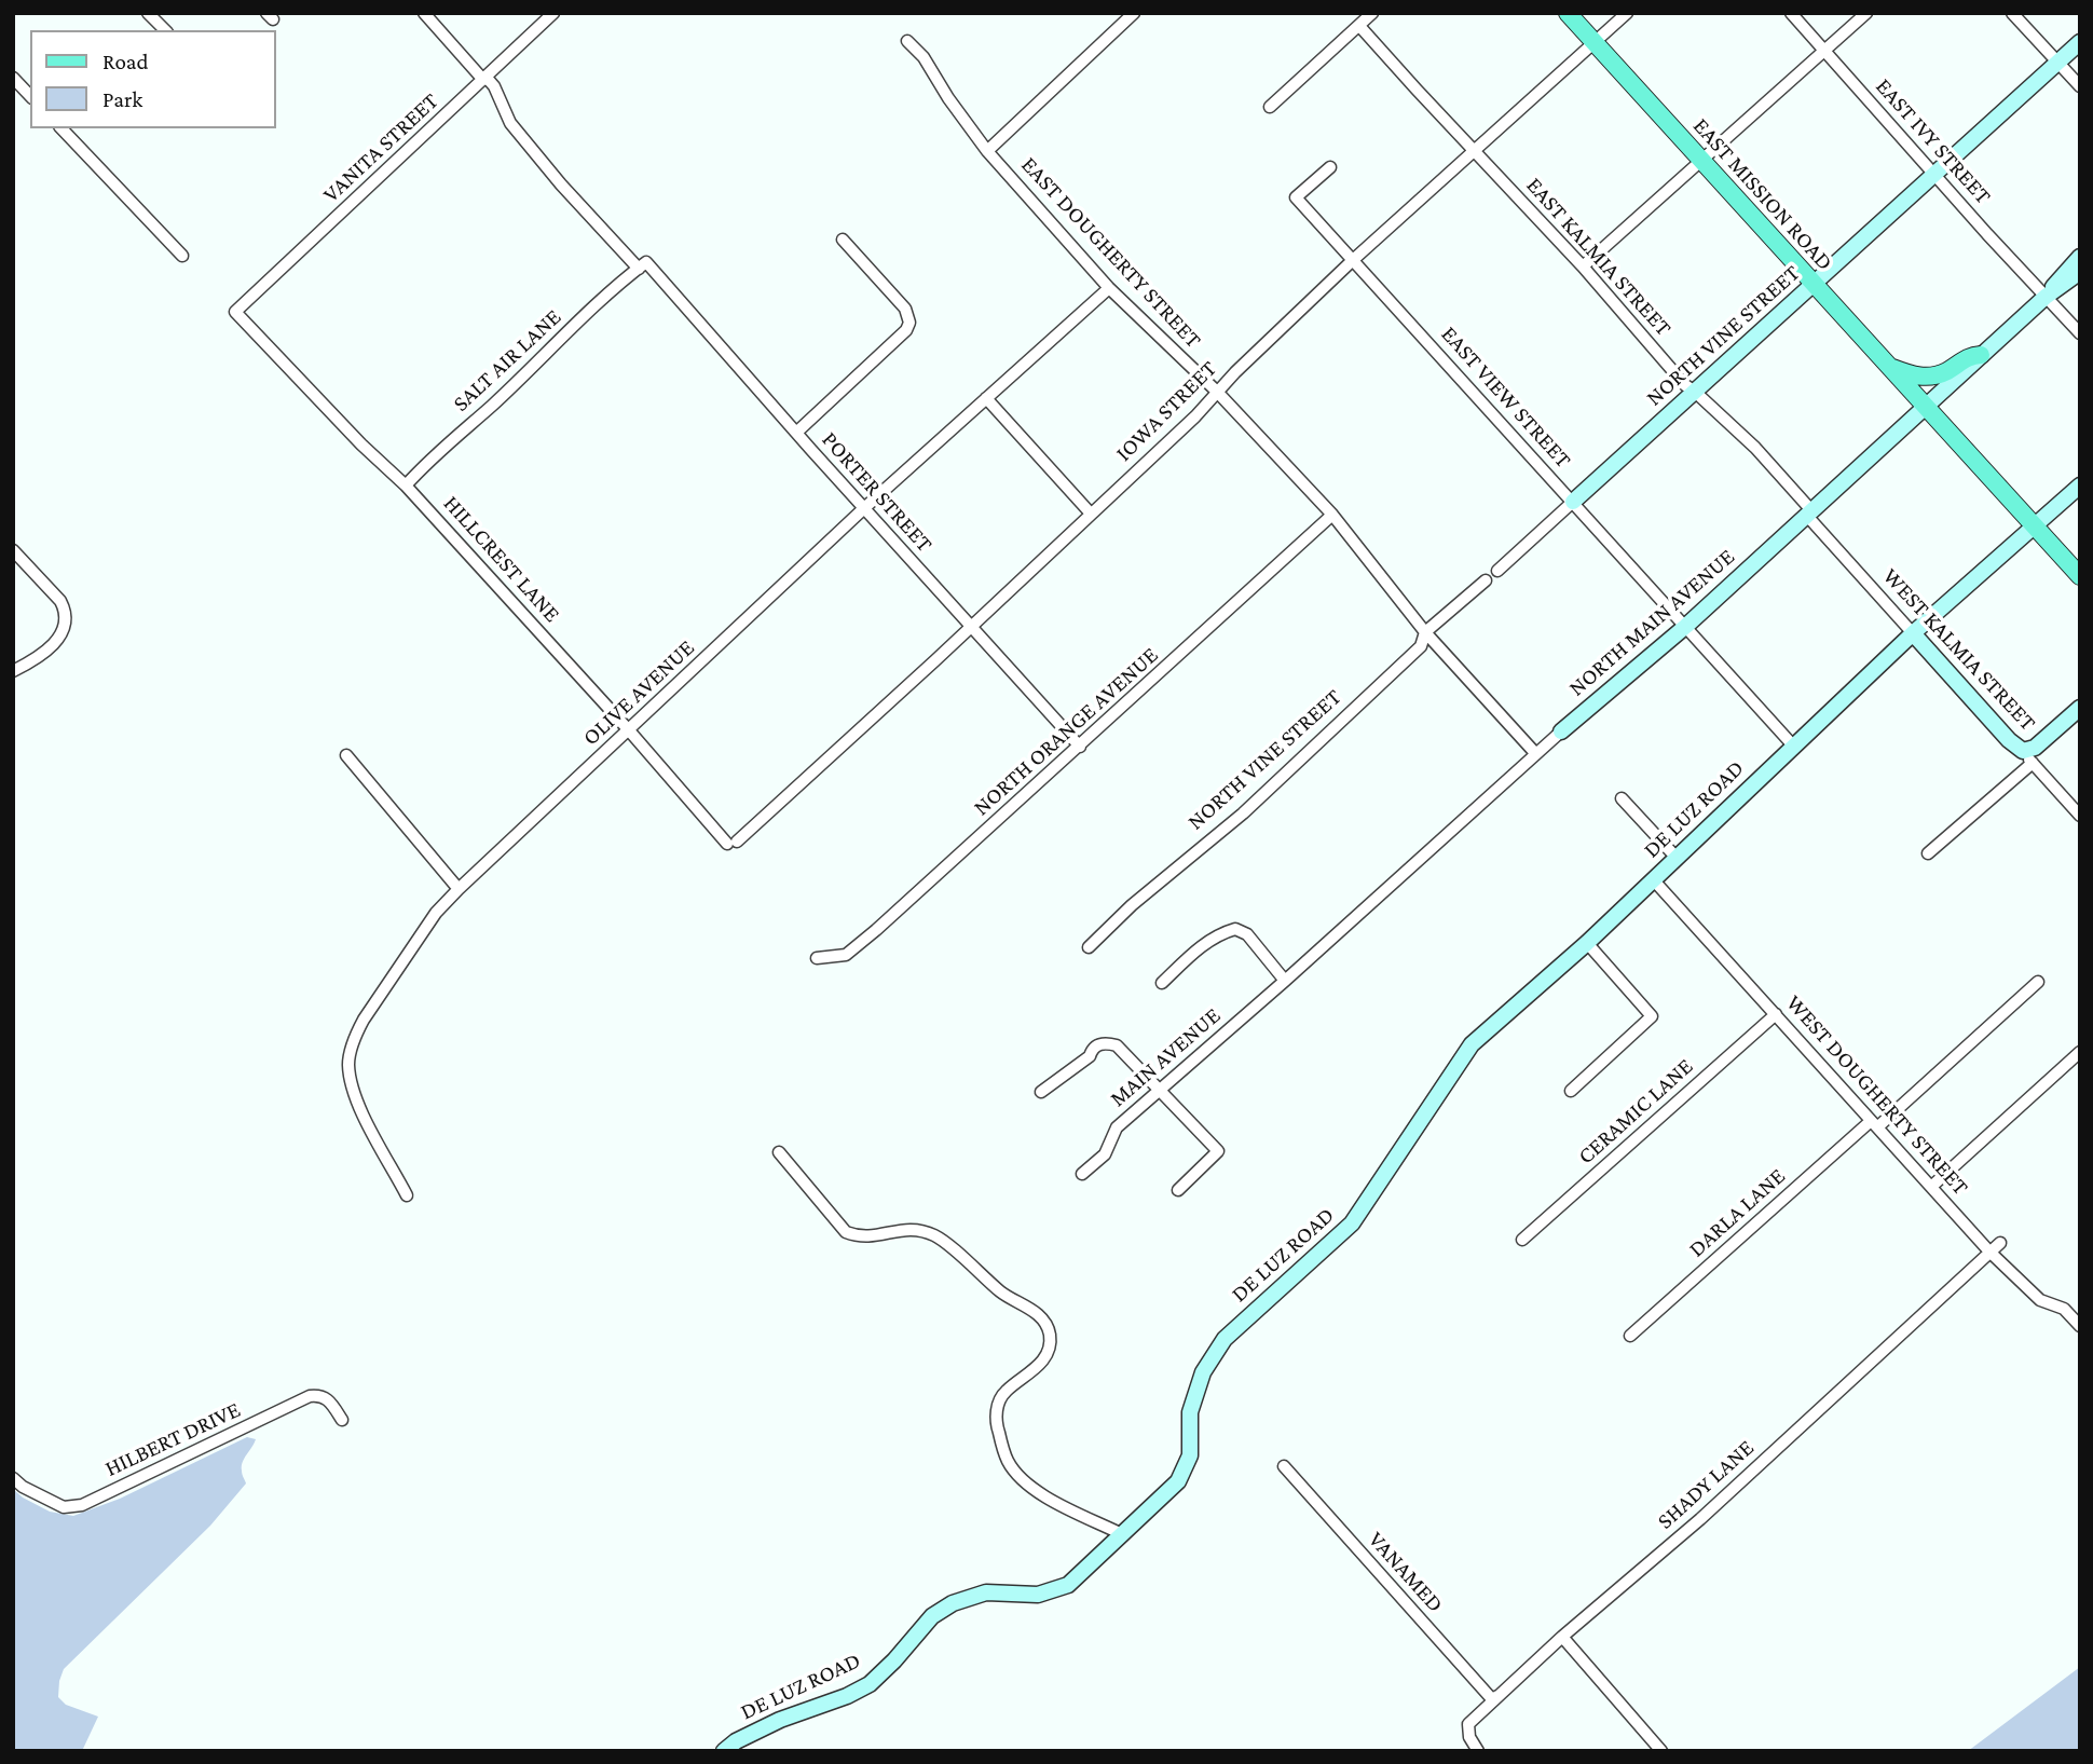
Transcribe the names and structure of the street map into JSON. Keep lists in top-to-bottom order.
{
  "streets": {
    "main road": [
      "EAST MISSION ROAD",
      "NORTH VINE STREET",
      "NORTH MAIN AVENUE",
      "WEST KALMIA STREET",
      "DE LUZ ROAD"
    ],
    "street": [
      "EAST IVY STREET",
      "VANITA STREET",
      "EAST DOUGHERTY STREET",
      "EAST KALMIA STREET",
      "SALT AIR LANE",
      "EAST VIEW STREET",
      "IOWA STREET",
      "PORTER STREET",
      "HILLCREST LANE",
      "OLIVE AVENUE",
      "NORTH ORANGE AVENUE",
      "MAIN AVENUE",
      "WEST DOUGHERTY STREET",
      "CERAMIC LANE",
      "DARLA LANE",
      "HILBERT DRIVE",
      "SHADY LANE",
      "VANAMED"
    ]
  },
  "crossings": [
    ["EAST IVY STREET", "NORTH VINE STREET"],
    ["EAST IVY STREET", "NORTH MAIN AVENUE"],
    ["VANITA STREET", "PORTER STREET"],
    ["VANITA STREET", "HILLCREST LANE"],
    ["EAST MISSION ROAD", "NORTH VINE STREET"],
    ["EAST MISSION ROAD", "IOWA STREET"],
    ["EAST MISSION ROAD", "NORTH MAIN AVENUE"],
    ["EAST MISSION ROAD", "DE LUZ ROAD"],
    ["EAST DOUGHERTY STREET", "NORTH VINE STREET"],
    ["EAST DOUGHERTY STREET", "IOWA STREET"],
    ["EAST DOUGHERTY STREET", "NORTH MAIN AVENUE"],
    ["EAST DOUGHERTY STREET", "OLIVE AVENUE"],
    ["EAST DOUGHERTY STREET", "NORTH ORANGE AVENUE"],
    ["EAST KALMIA STREET", "NORTH VINE STREET"],
    ["EAST KALMIA STREET", "IOWA STREET"],
    ["EAST KALMIA STREET", "NORTH MAIN AVENUE"],
    ["EAST KALMIA STREET", "WEST KALMIA STREET"],
    ["NORTH VINE STREET", "EAST VIEW STREET"],
    ["SALT AIR LANE", "PORTER STREET"],
    ["SALT AIR LANE", "HILLCREST LANE"],
    ["EAST VIEW STREET", "IOWA STREET"],
    ["EAST VIEW STREET", "NORTH MAIN AVENUE"],
    ["EAST VIEW STREET", "DE LUZ ROAD"],
    ["IOWA STREET", "PORTER STREET"],
    ["IOWA STREET", "HILLCREST LANE"],
    ["PORTER STREET", "OLIVE AVENUE"],
    ["PORTER STREET", "NORTH ORANGE AVENUE"],
    ["HILLCREST LANE", "OLIVE AVENUE"],
    ["NORTH MAIN AVENUE", "WEST KALMIA STREET"],
    ["NORTH MAIN AVENUE", "MAIN AVENUE"],
    ["WEST KALMIA STREET", "DE LUZ ROAD"],
    ["DE LUZ ROAD", "WEST DOUGHERTY STREET"],
    ["WEST DOUGHERTY STREET", "CERAMIC LANE"],
    ["WEST DOUGHERTY STREET", "DARLA LANE"],
    ["WEST DOUGHERTY STREET", "SHADY LANE"],
    ["SHADY LANE", "VANAMED"]
  ],
  "legend": ["Road", "Park"]
}
